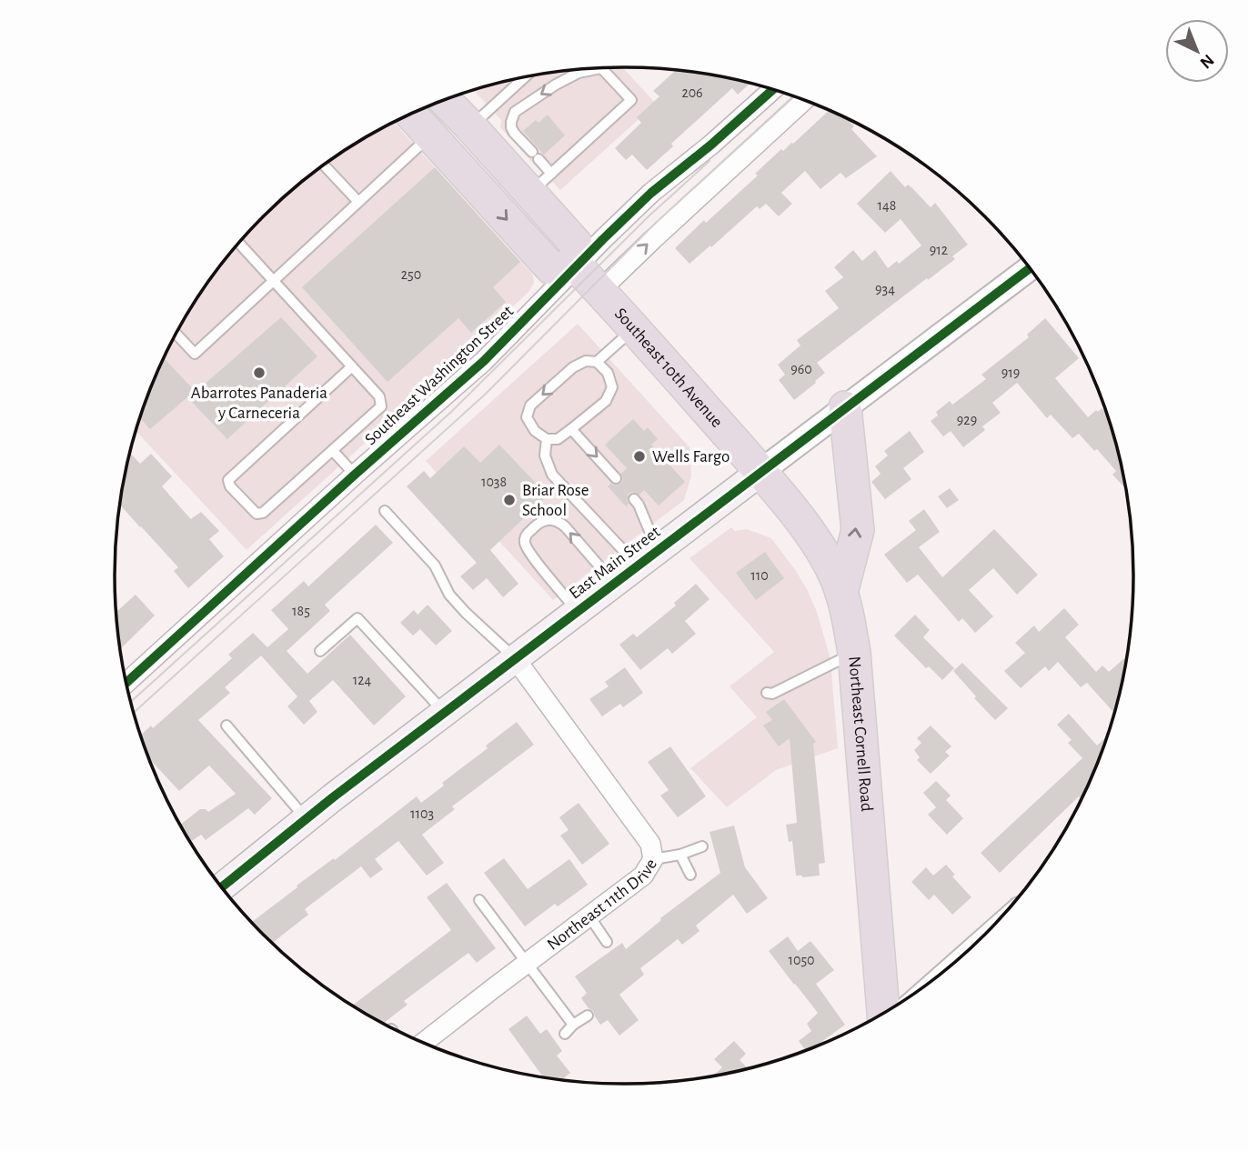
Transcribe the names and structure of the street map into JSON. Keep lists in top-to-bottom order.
{
  "streets": {
    "highway": ["Southeast 10th Avenue", "Northeast Cornell Road"],
    "main road": ["East Main Street"],
    "street": ["Southeast Washington Street", "Northeast 11th Drive"]
  },
  "crossings": [
    ["Southeast 10th Avenue", "Southeast Washington Street"],
    ["Southeast 10th Avenue", "East Main Street"],
    ["Southeast 10th Avenue", "Northeast Cornell Road"],
    ["East Main Street", "Northeast Cornell Road"],
    ["East Main Street", "Northeast 11th Drive"]
  ],
  "places": ["Abarrotes Panaderia y Carneceria", "Wells Fargo", "Briar Rose School"],
  "house_numbers": [
    "206",
    "148",
    "912",
    "250",
    "934",
    "960",
    "919",
    "929",
    "1038",
    "110",
    "185",
    "124",
    "1103",
    "1050"
  ],
  "north": "bottom right"
}
